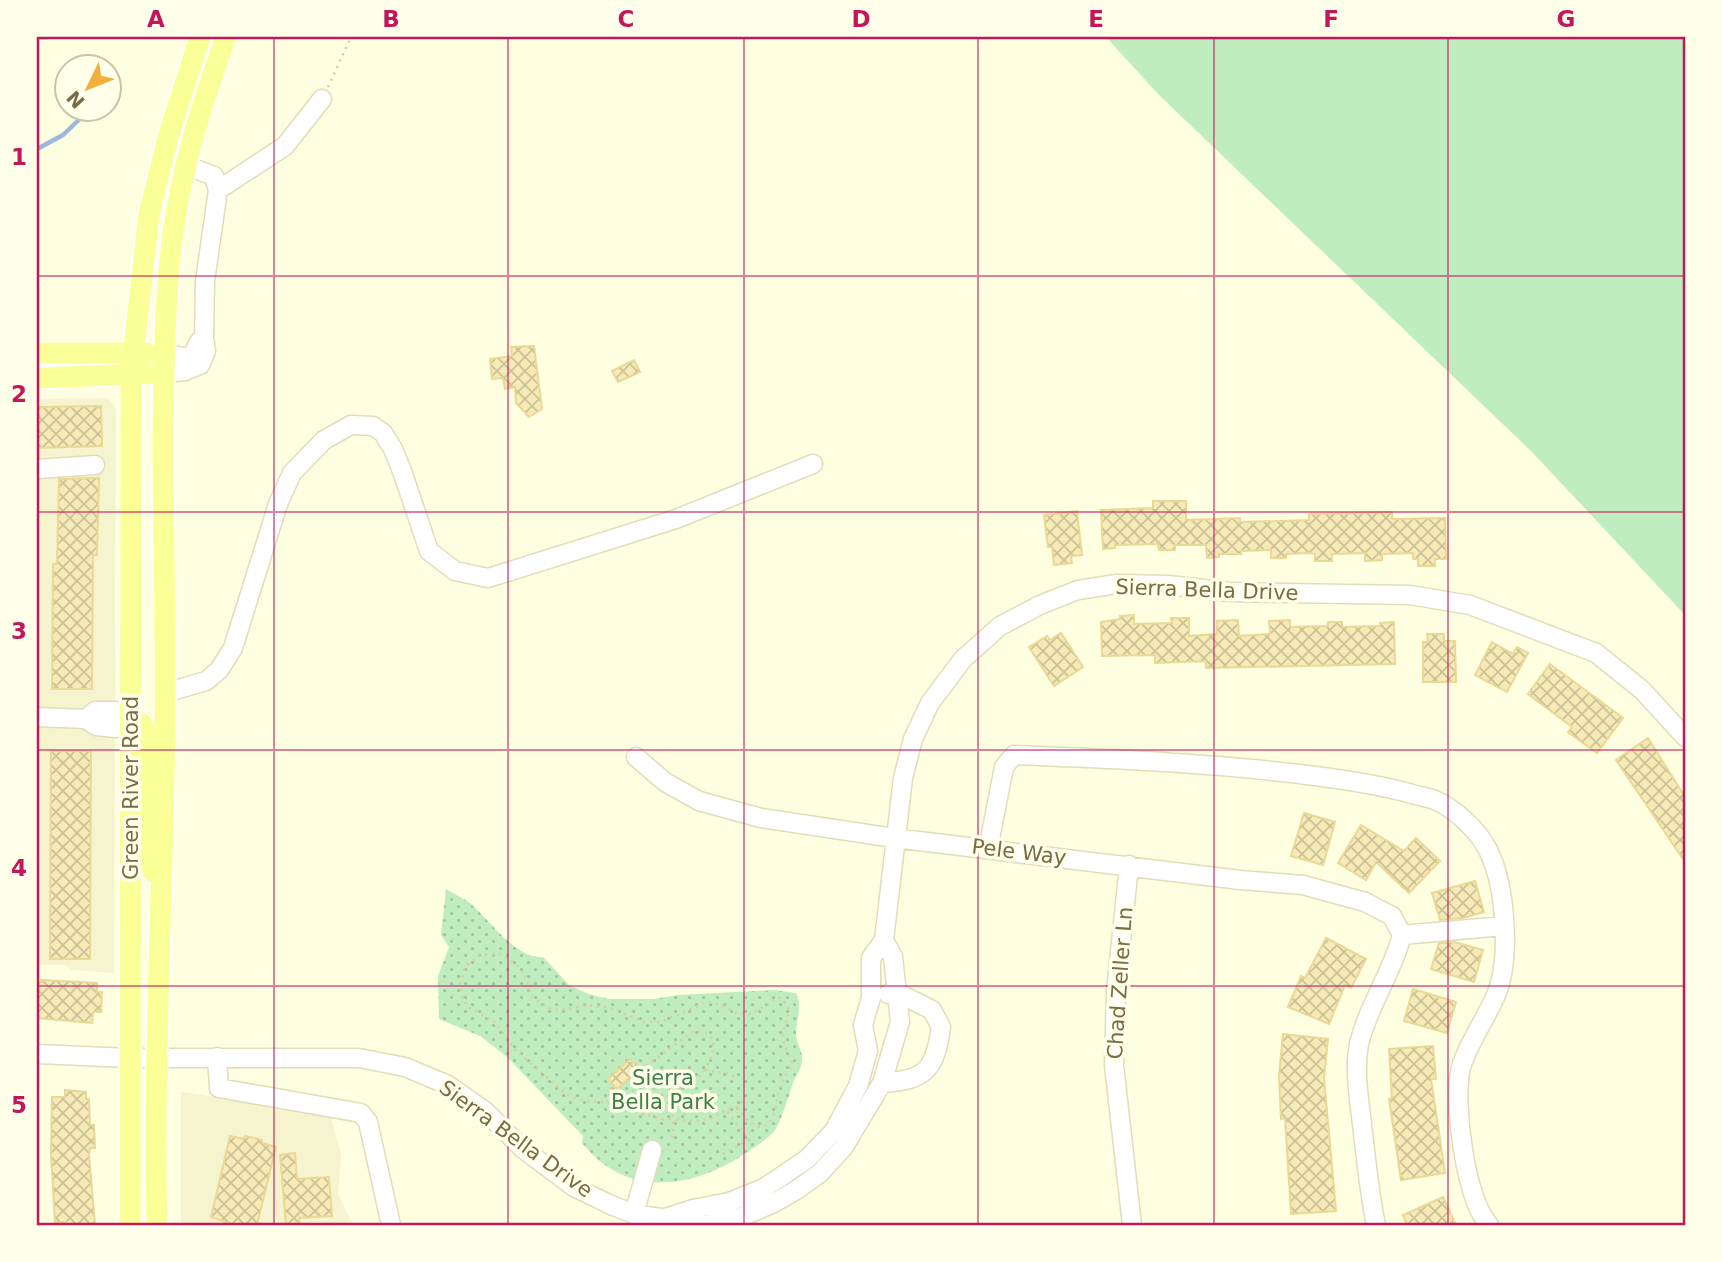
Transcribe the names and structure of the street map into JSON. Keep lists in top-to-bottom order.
{
  "streets": {
    "main road": ["Green River Road"],
    "street": ["Sierra Bella Drive", "Pele Way", "Chad Zeller Ln"]
  },
  "crossings": [
    ["Sierra Bella Drive", "Green River Road"],
    ["Sierra Bella Drive", "Pele Way"],
    ["Pele Way", "Chad Zeller Ln"]
  ],
  "parks": ["Sierra Bella Park"],
  "north": "bottom left",
  "grid": {
    "columns": [
      "A",
      "B",
      "C",
      "D",
      "E",
      "F",
      "G"
    ],
    "rows": [
      "1",
      "2",
      "3",
      "4",
      "5"
    ]
  }
}
